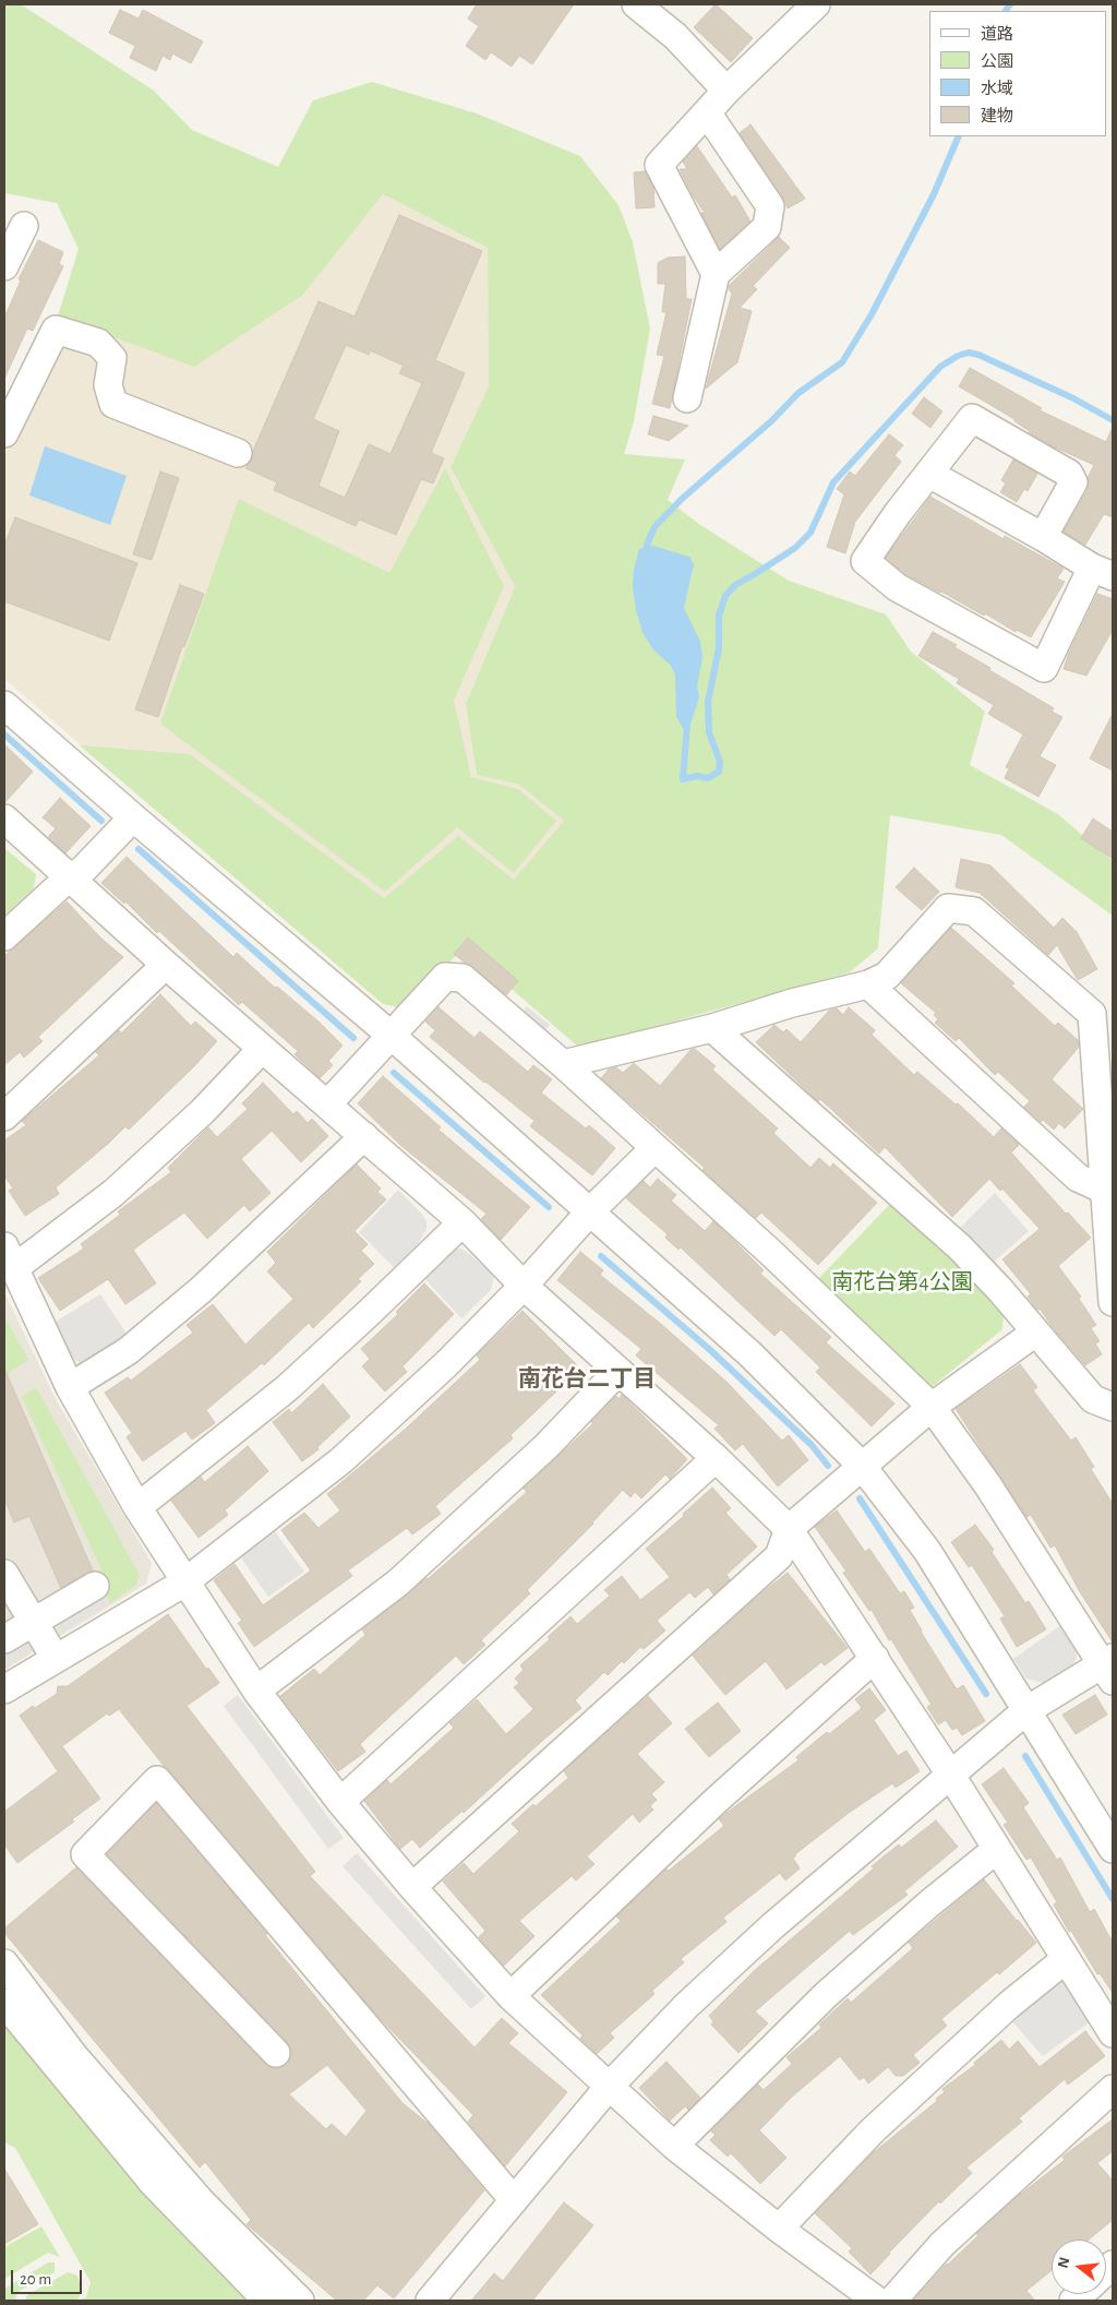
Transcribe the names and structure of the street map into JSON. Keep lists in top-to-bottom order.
{
  "districts": ["南花台二丁目"],
  "parks": ["南花台第4公園"],
  "legend": [
    "道路",
    "公園",
    "水域",
    "建物"
  ],
  "scale_bar": "20 m",
  "north": "left"
}
